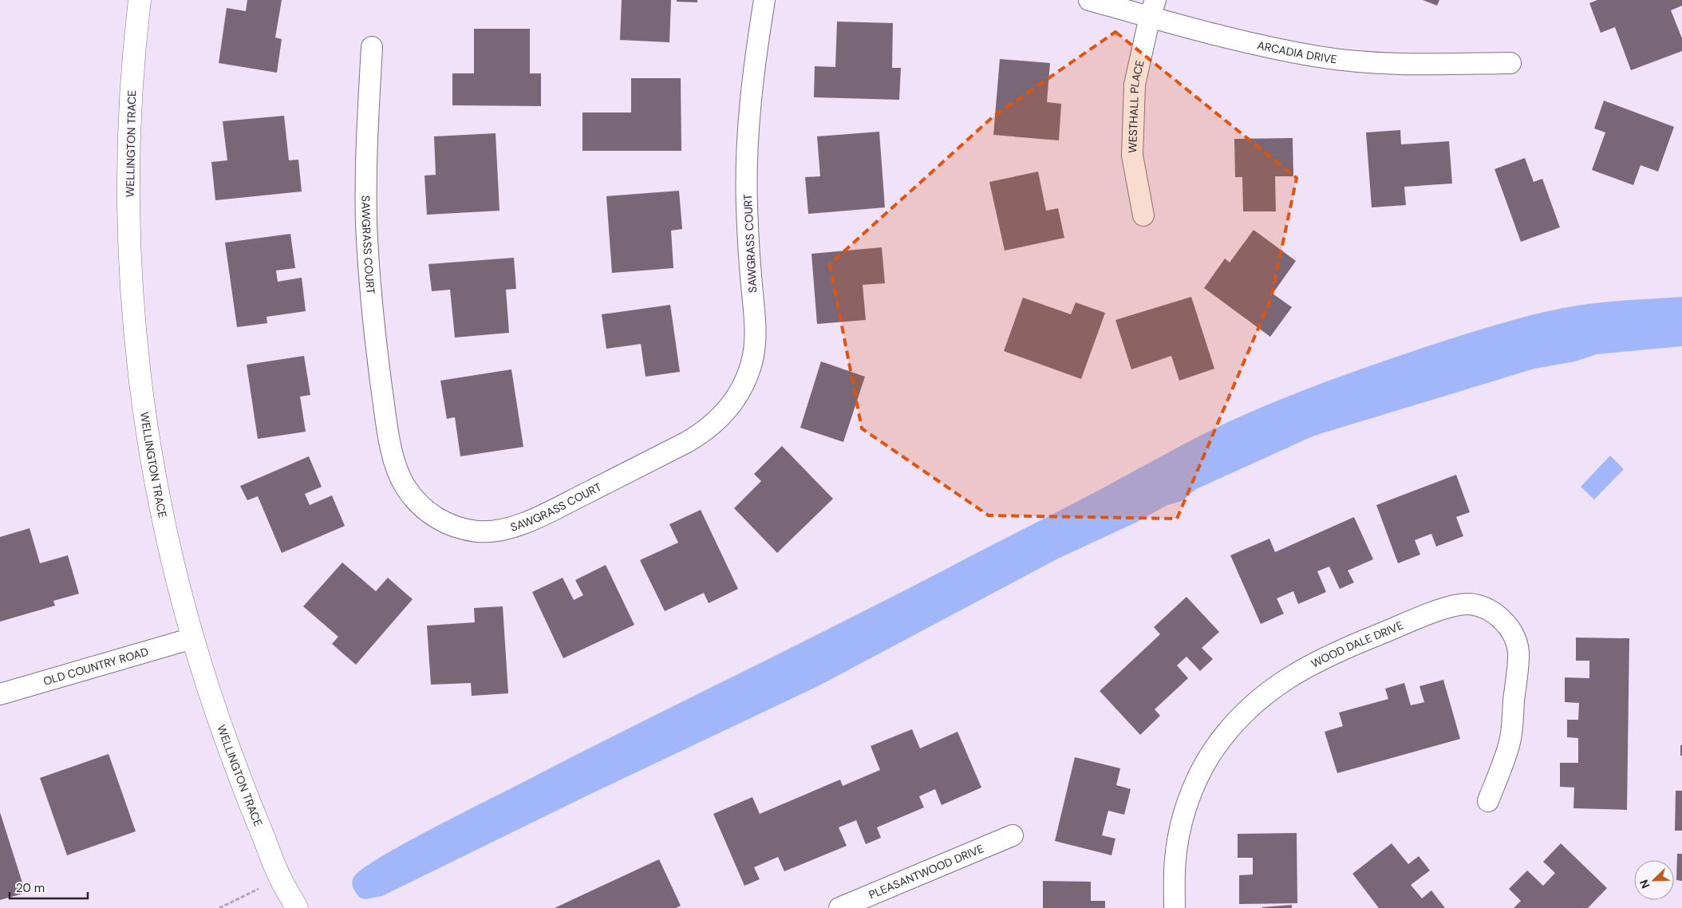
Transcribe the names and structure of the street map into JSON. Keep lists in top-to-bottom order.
{
  "streets": {
    "street": [
      "ARCADIA DRIVE",
      "WESTHALL PLACE",
      "WELLINGTON TRACE",
      "SAWGRASS COURT",
      "WOOD DALE DRIVE",
      "OLD COUNTRY ROAD",
      "PLEASANTWOOD DRIVE"
    ]
  },
  "crossings": [
    ["ARCADIA DRIVE", "WESTHALL PLACE"],
    ["WELLINGTON TRACE", "OLD COUNTRY ROAD"]
  ],
  "scale_bar": "20 m",
  "north": "bottom left"
}
